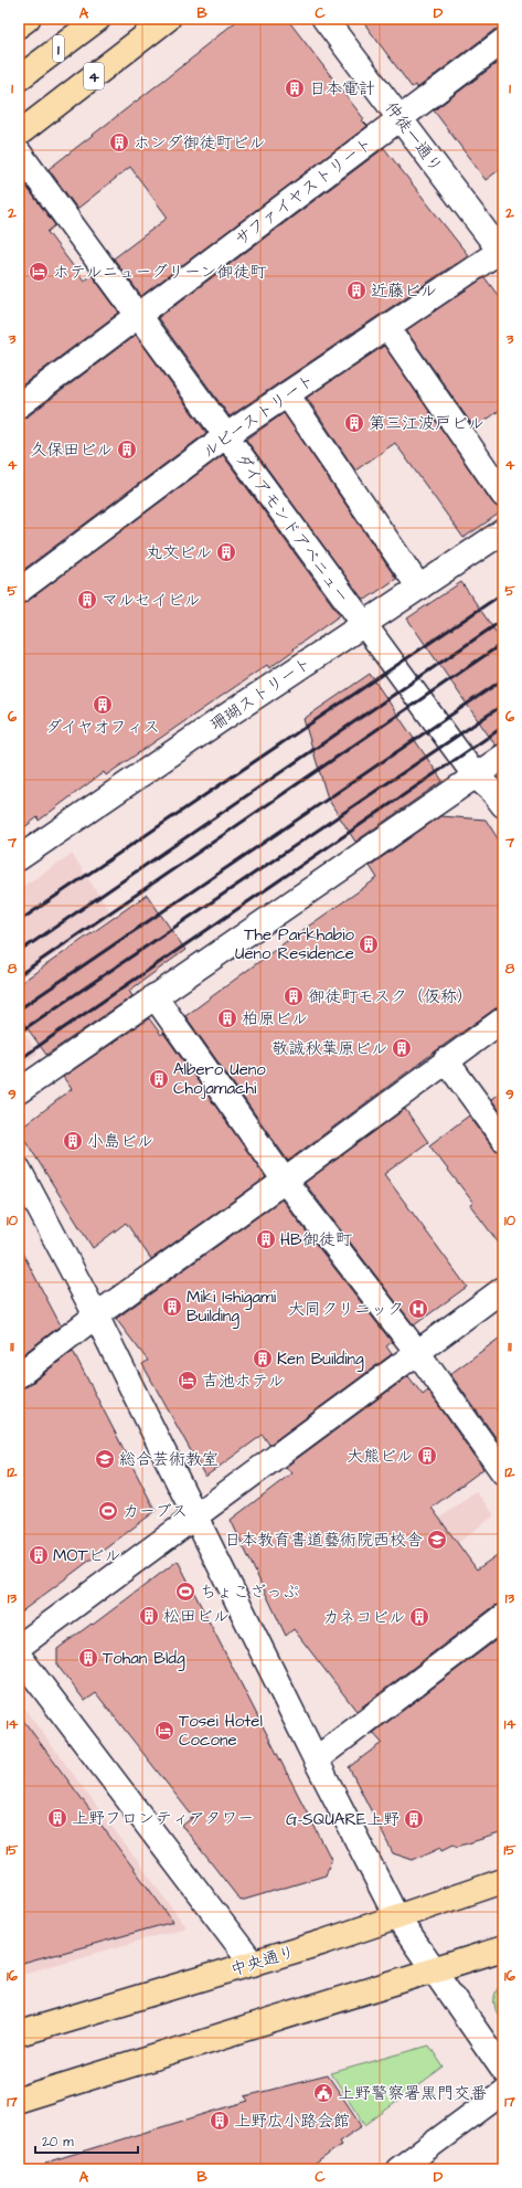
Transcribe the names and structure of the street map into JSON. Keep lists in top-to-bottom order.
{
  "streets": {
    "main road": ["1", "4", "中央通り"],
    "street": [
      "仲徒一通り",
      "サファイヤストリート",
      "ルビーストリート",
      "ダイアモンドアベニュー",
      "珊瑚ストリート"
    ]
  },
  "crossings": [
    ["仲徒一通り", "サファイヤストリート"],
    ["仲徒一通り", "ルビーストリート"],
    ["サファイヤストリート", "ダイアモンドアベニュー"],
    ["ルビーストリート", "ダイアモンドアベニュー"],
    ["ダイアモンドアベニュー", "珊瑚ストリート"]
  ],
  "places": {
    "building": [
      "日本電計",
      "ホンダ御徒町ビル",
      "近藤ビル",
      "第三江波戸ビル",
      "久保田ビル",
      "丸文ビル",
      "マルセイビル",
      "ダイヤオフィス",
      "The Parkhabio Ueno Residence",
      "御徒町モスク（仮称）",
      "柏原ビル",
      "敬誠秋葉原ビル",
      "Albero Ueno Chojamachi",
      "小島ビル",
      "HB御徒町",
      "Miki Ishigami Building",
      "Ken Building",
      "大熊ビル",
      "MOTビル",
      "松田ビル",
      "カネコビル",
      "Tohan Bldg",
      "上野フロンティアタワー",
      "G-SQUARE上野",
      "上野広小路会館"
    ],
    "hotel": ["ホテルニューグリーン御徒町", "吉池ホテル", "Tosei Hotel Cocone"],
    "hospital": ["大同クリニック"],
    "school or university": ["総合芸術教室", "日本教育書道藝術院西校舎"],
    "sports": ["カーブス", "ちょこざっぷ"],
    "public building": ["上野警察署黒門交番"]
  },
  "scale_bar": "20 m",
  "grid": {
    "columns": [
      "A",
      "B",
      "C",
      "D"
    ],
    "rows": [
      "1",
      "2",
      "3",
      "4",
      "5",
      "6",
      "7",
      "8",
      "9",
      "10",
      "11",
      "12",
      "13",
      "14",
      "15",
      "16",
      "17"
    ]
  }
}
